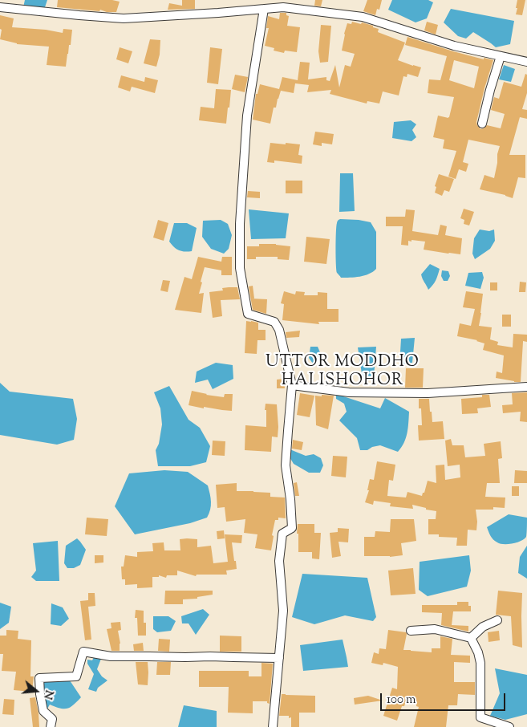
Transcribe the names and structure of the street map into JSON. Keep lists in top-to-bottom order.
{
  "districts": ["UTTOR MODDHO HALISHOHOR"],
  "scale_bar": "100 m",
  "north": "right"
}
